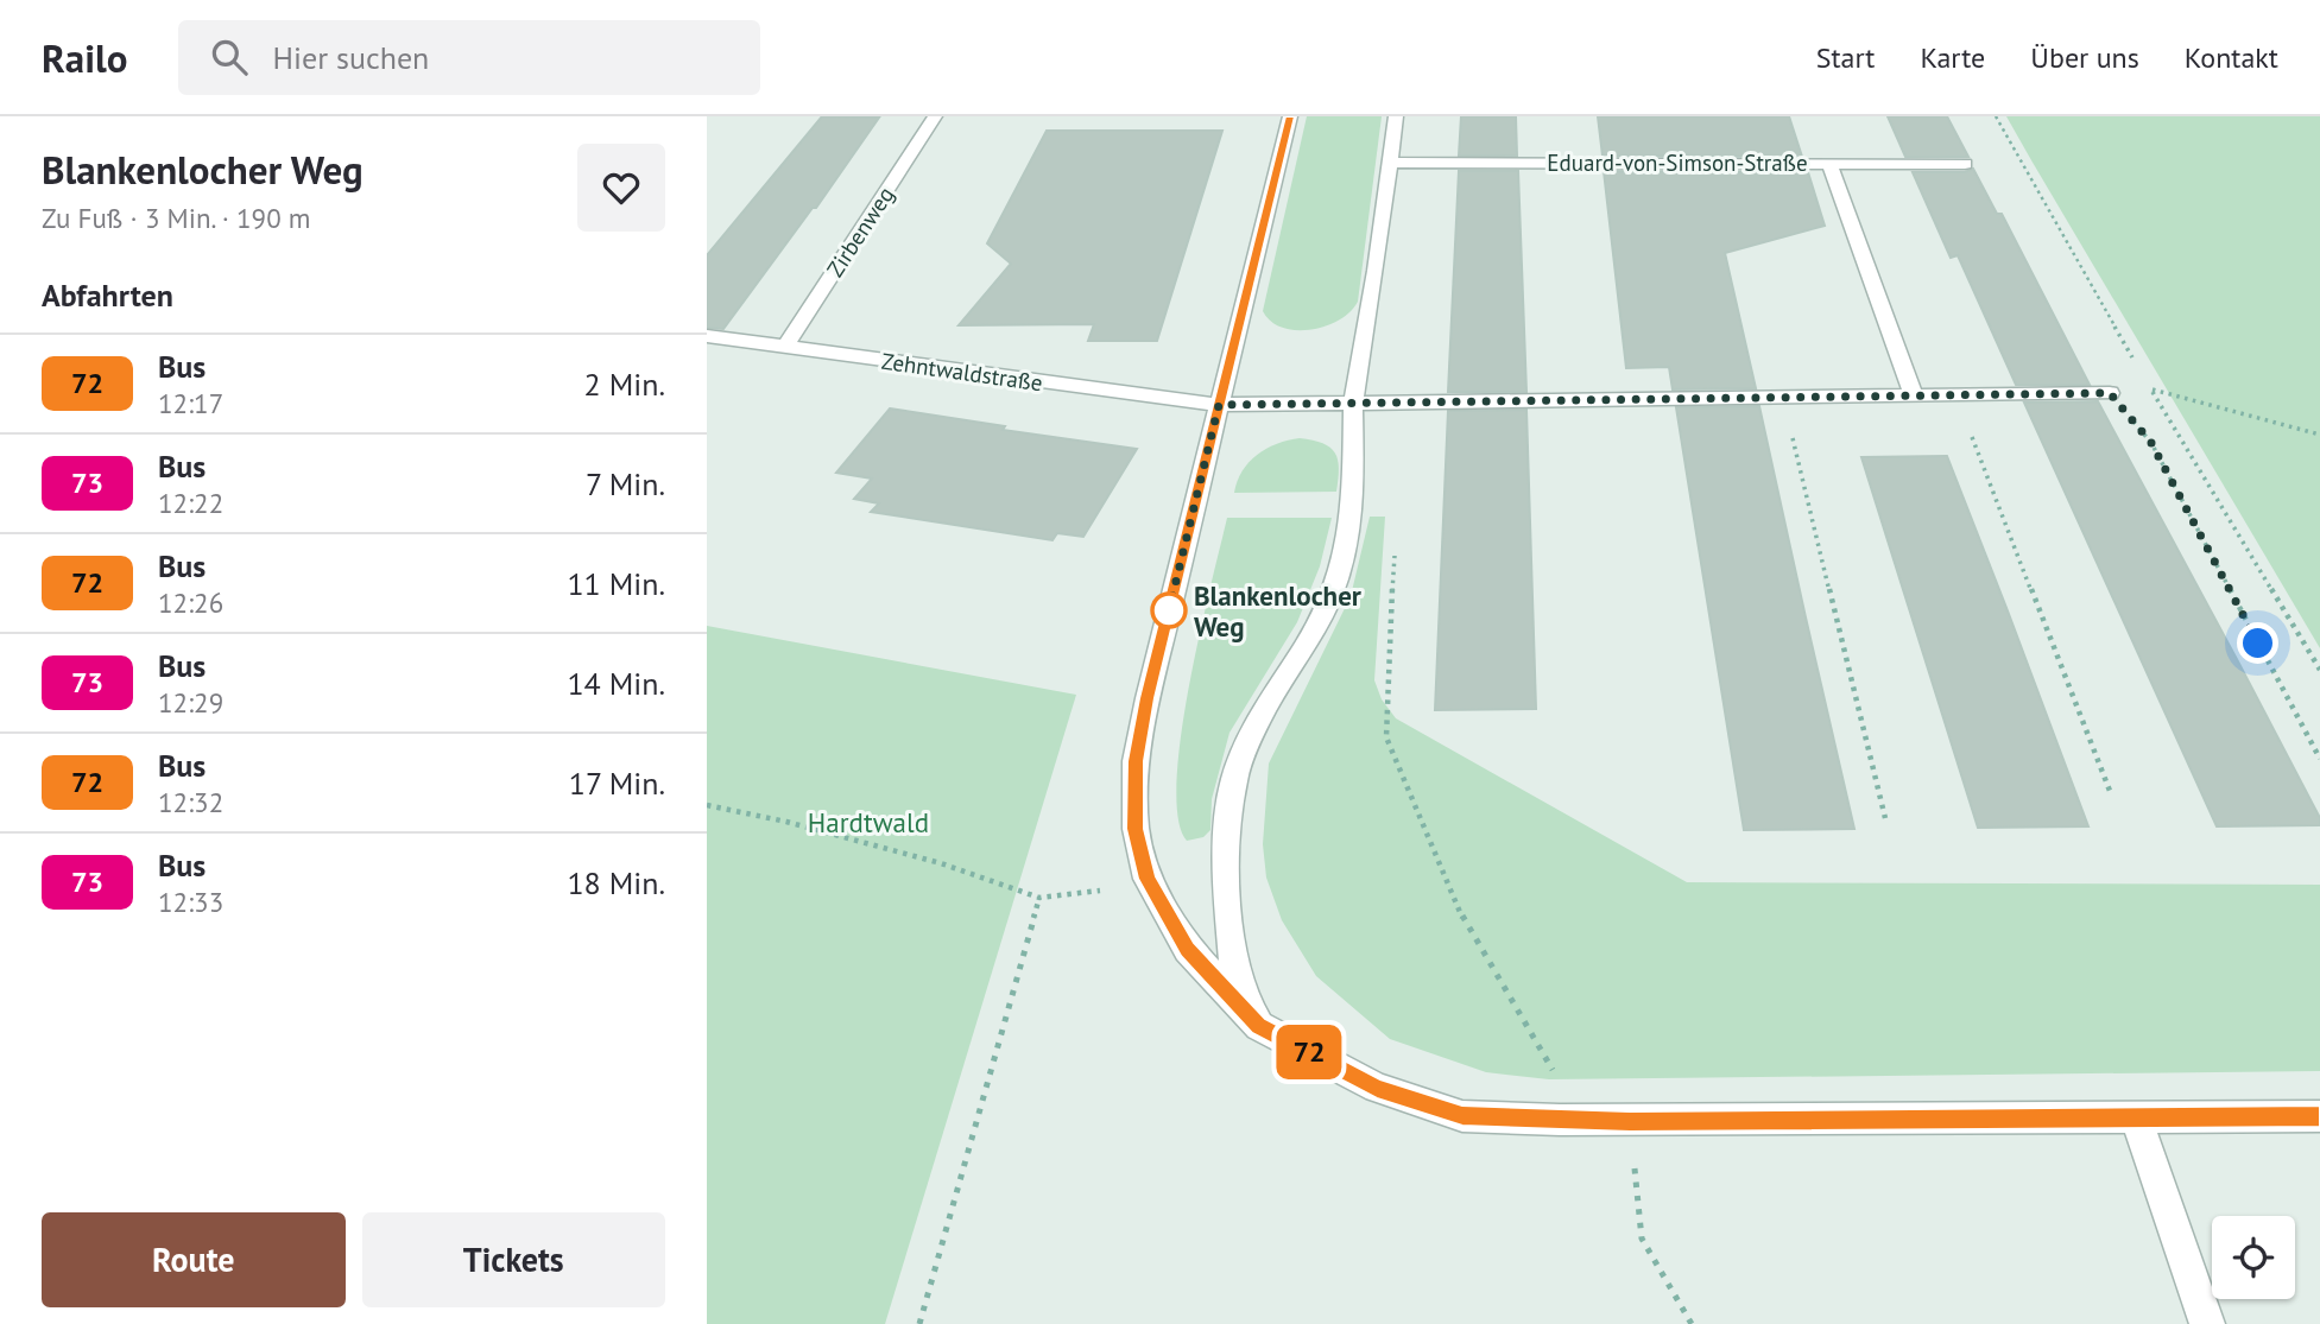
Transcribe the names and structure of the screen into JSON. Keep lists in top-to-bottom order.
{
  "streets": {
    "street": ["Eduard-von-Simson-Straße", "Zirbenweg", "Zehntwaldstraße"]
  },
  "crossings": [
    ["Zirbenweg", "Zehntwaldstraße"]
  ],
  "parks": ["Hardtwald"],
  "places": ["Blankenlocher Weg"],
  "lines": ["bus line 72"],
  "page": {
    "header": "Railo",
    "search": "Hier suchen",
    "nav": [
      "Start",
      "Karte",
      "Über uns",
      "Kontakt"
    ],
    "heading": [
      ["Blankenlocher Weg", "Zu Fuß · 3 Min. · 190 m"],
      "Abfahrten"
    ],
    "on_map": "72",
    "list": [
      {
        "mark": "72",
        "name": "Bus",
        "note": "12:17",
        "value": "2 Min."
      },
      {
        "mark": "73",
        "name": "Bus",
        "note": "12:22",
        "value": "7 Min."
      },
      {
        "mark": "72",
        "name": "Bus",
        "note": "12:26",
        "value": "11 Min."
      },
      {
        "mark": "73",
        "name": "Bus",
        "note": "12:29",
        "value": "14 Min."
      },
      {
        "mark": "72",
        "name": "Bus",
        "note": "12:32",
        "value": "17 Min."
      },
      {
        "mark": "73",
        "name": "Bus",
        "note": "12:33",
        "value": "18 Min."
      }
    ],
    "buttons": ["Route", "Tickets"]
  }
}
